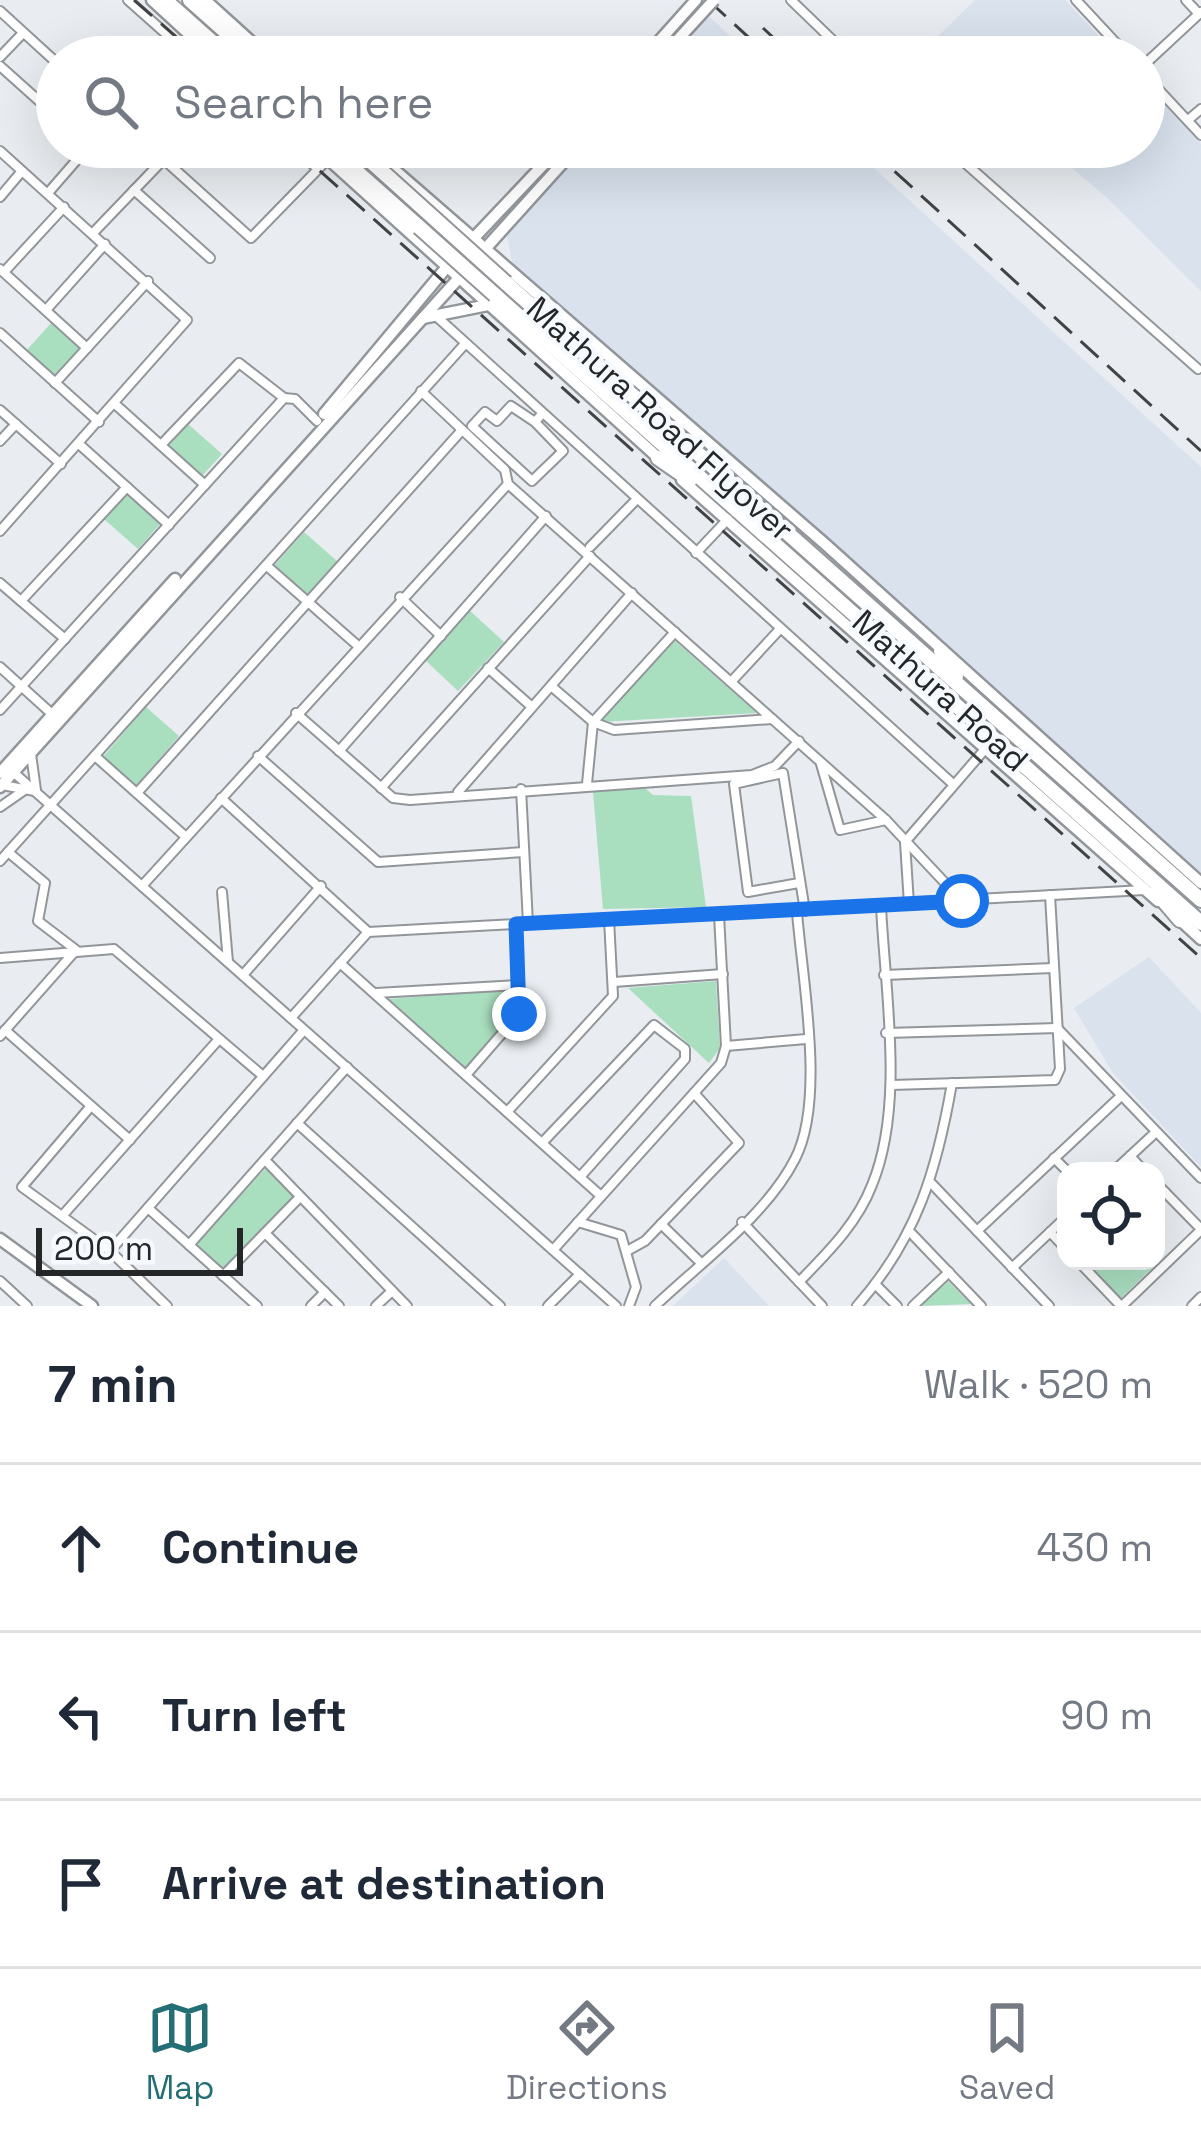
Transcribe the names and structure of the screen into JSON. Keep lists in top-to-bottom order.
{
  "streets": {
    "highway": ["Mathura Road Flyover", "Mathura Road"]
  },
  "crossings": [
    ["Mathura Road Flyover", "Mathura Road"]
  ],
  "scale_bar": "200 m",
  "page": {
    "search": "Search here",
    "scale": "200 m",
    "heading": ["7 min", "Walk · 520 m"],
    "list": [
      ["Continue", "430 m"],
      ["Turn left", "90 m"],
      "Arrive at destination"
    ],
    "nav": ["Map", "Directions", "Saved"]
  }
}
